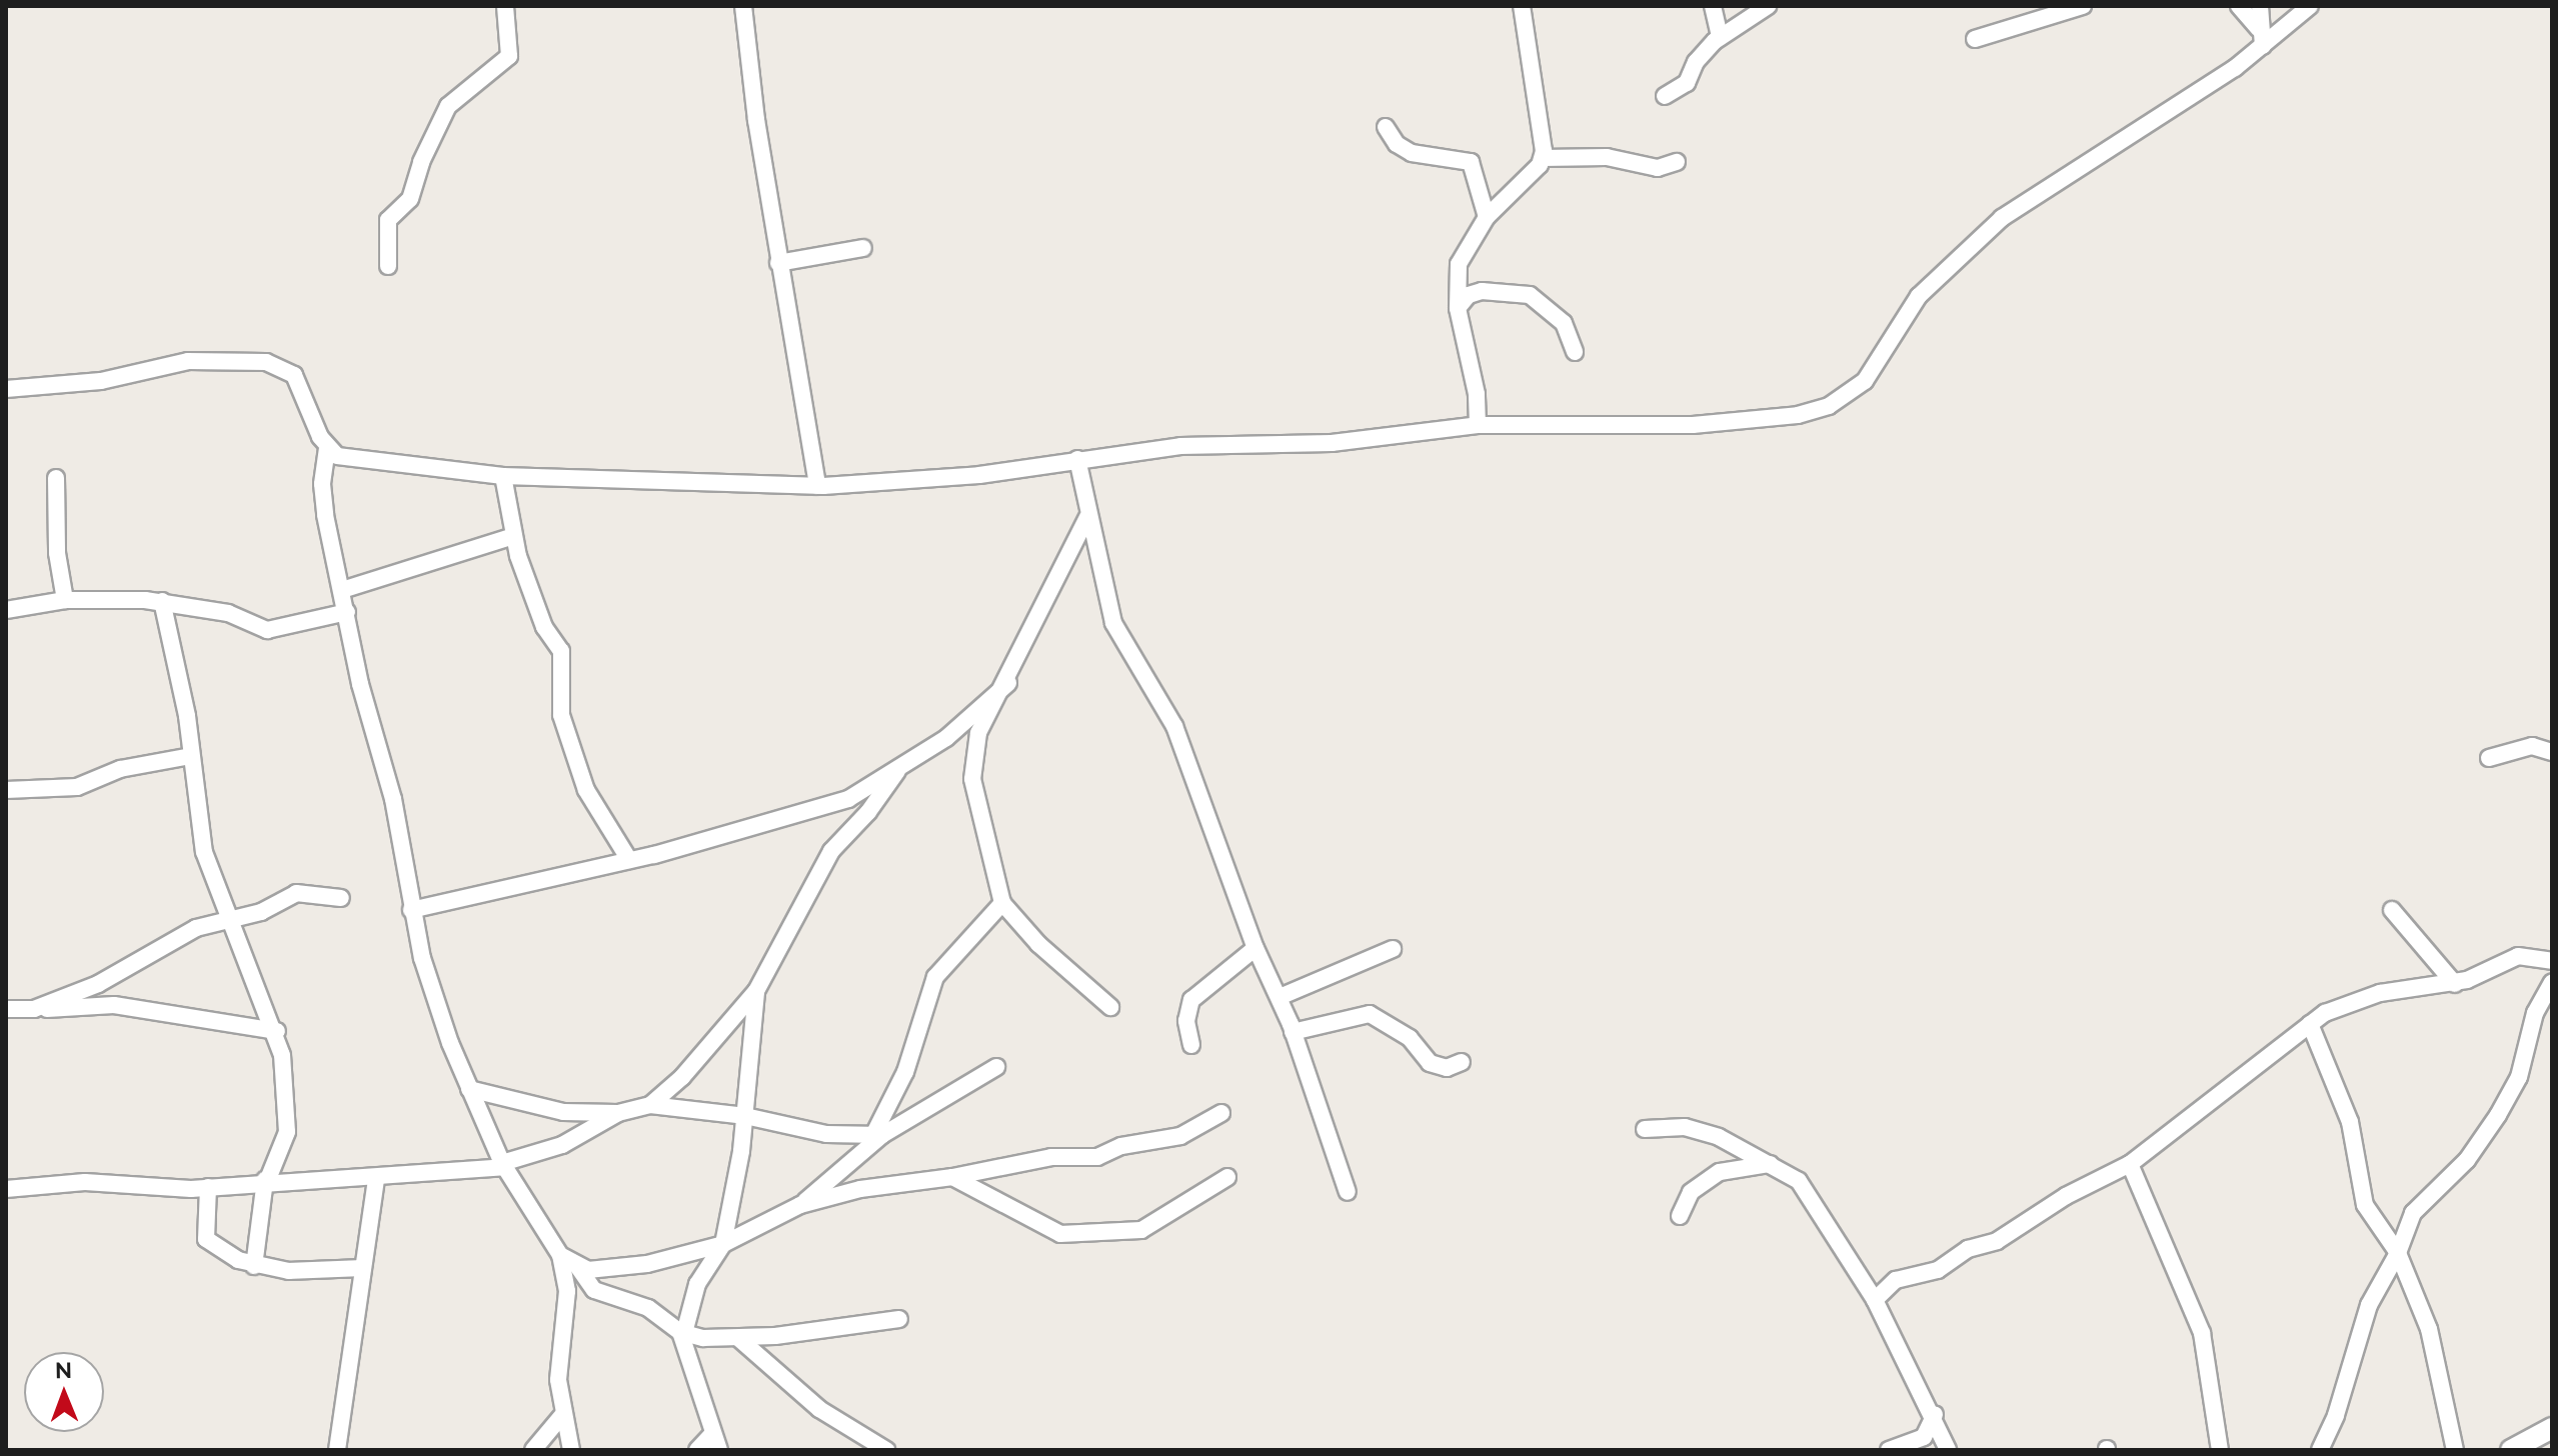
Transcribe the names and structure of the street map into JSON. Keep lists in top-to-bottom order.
{
  "north": "top"
}
